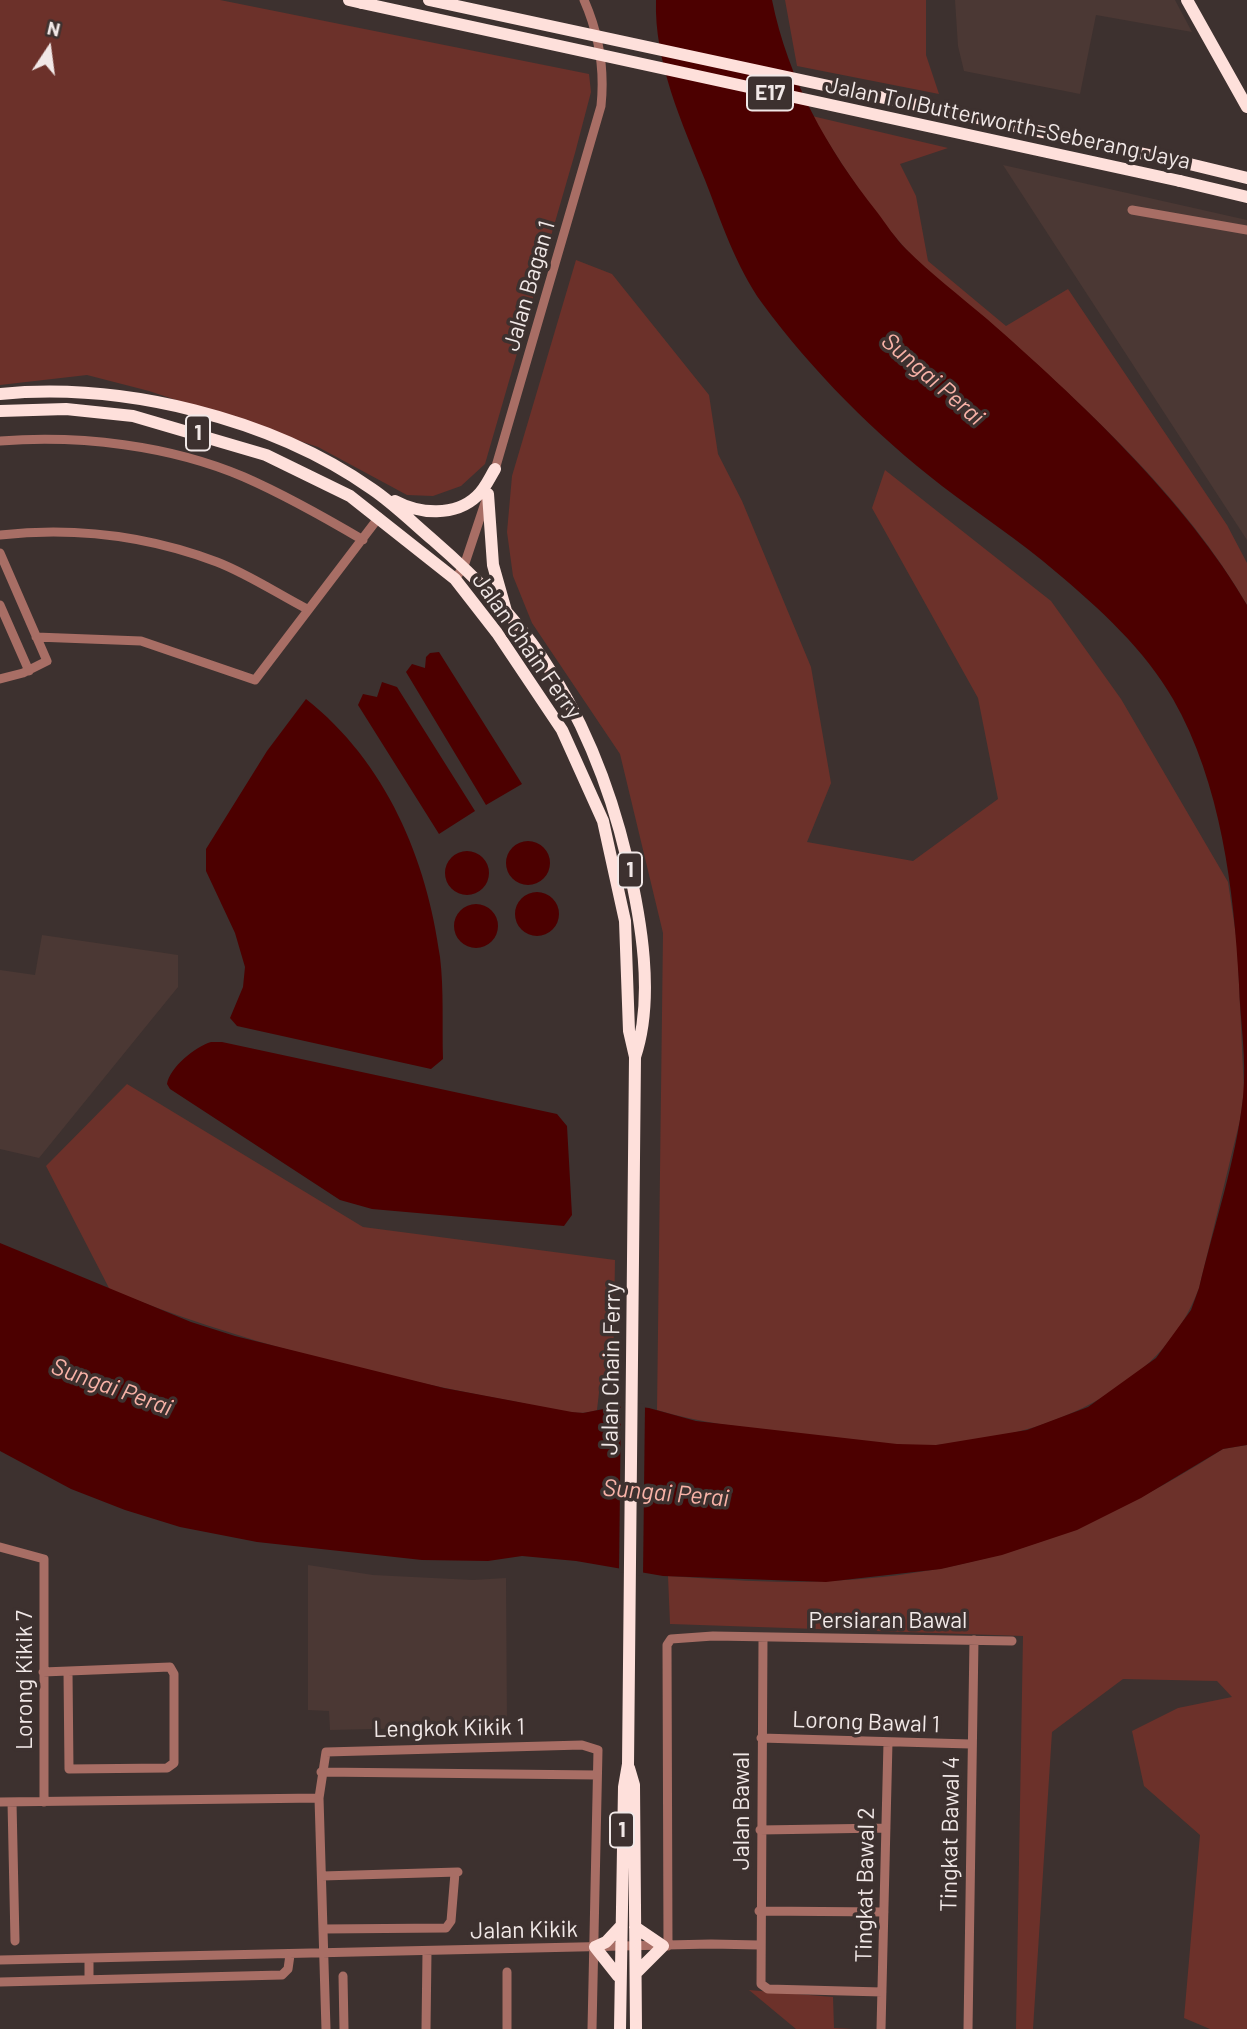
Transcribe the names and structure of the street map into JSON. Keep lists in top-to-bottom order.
{
  "streets": {
    "highway": [
      "E17",
      "Jalan Tol Butterworth–Seberang Jaya",
      "1",
      "Jalan Chain Ferry"
    ],
    "street": [
      "Jalan Bagan 1",
      "Persiaran Bawal",
      "Lorong Kikik 7",
      "Lorong Bawal 1",
      "Lengkok Kikik 1",
      "Jalan Bawal",
      "Tingkat Bawal 4",
      "Tingkat Bawal 2",
      "Jalan Kikik"
    ]
  },
  "crossings": [
    ["Jalan Bagan 1", "Jalan Chain Ferry"],
    ["Jalan Chain Ferry", "Jalan Kikik"],
    ["Persiaran Bawal", "Jalan Bawal"],
    ["Persiaran Bawal", "Tingkat Bawal 4"],
    ["Lorong Bawal 1", "Jalan Bawal"],
    ["Lorong Bawal 1", "Tingkat Bawal 4"],
    ["Lorong Bawal 1", "Tingkat Bawal 2"],
    ["Jalan Bawal", "Tingkat Bawal 2"],
    ["Jalan Bawal", "Jalan Kikik"]
  ],
  "water": ["Sungai Perai"],
  "north": "top"
}
